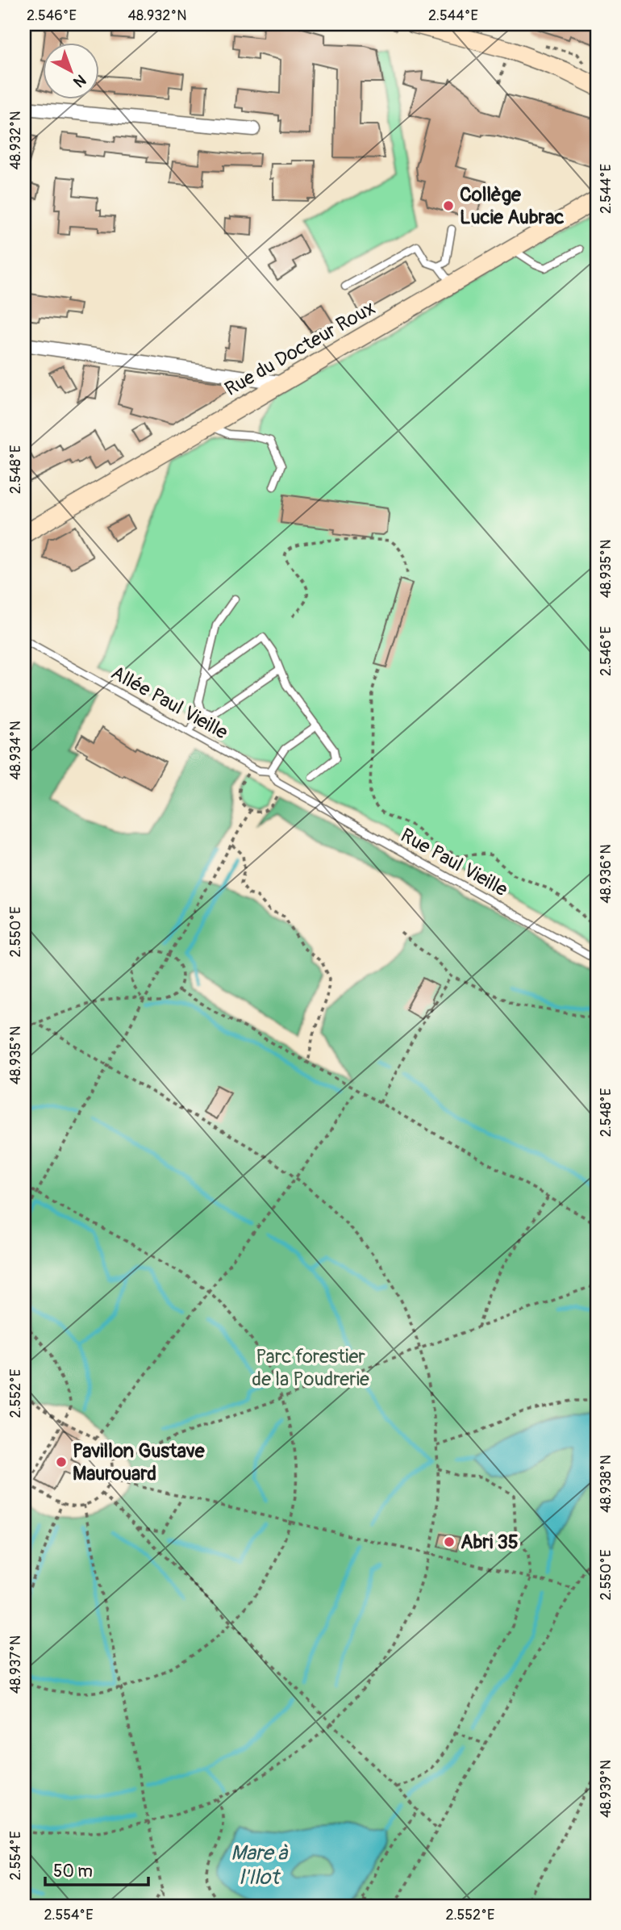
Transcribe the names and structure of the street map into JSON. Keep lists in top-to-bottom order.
{
  "streets": {
    "main road": ["Rue du Docteur Roux"],
    "lane": ["Allée Paul Vieille", "Rue Paul Vieille"]
  },
  "crossings": [
    ["Allée Paul Vieille", "Rue Paul Vieille"]
  ],
  "water": ["Mare à l'Ilot"],
  "parks": ["Parc forestier de la Poudrerie"],
  "places": ["Collège Lucie Aubrac", "Pavillon Gustave Maurouard", "Abri 35"],
  "scale_bar": "50 m",
  "north": "bottom right",
  "coordinates": [
    "2.546°E",
    "48.932°N",
    "2.544°E",
    "2.548°E",
    "48.935°N",
    "48.934°N",
    "48.936°N",
    "2.550°E",
    "2.552°E",
    "48.938°N",
    "48.937°N",
    "48.939°N",
    "2.554°E"
  ]
}
